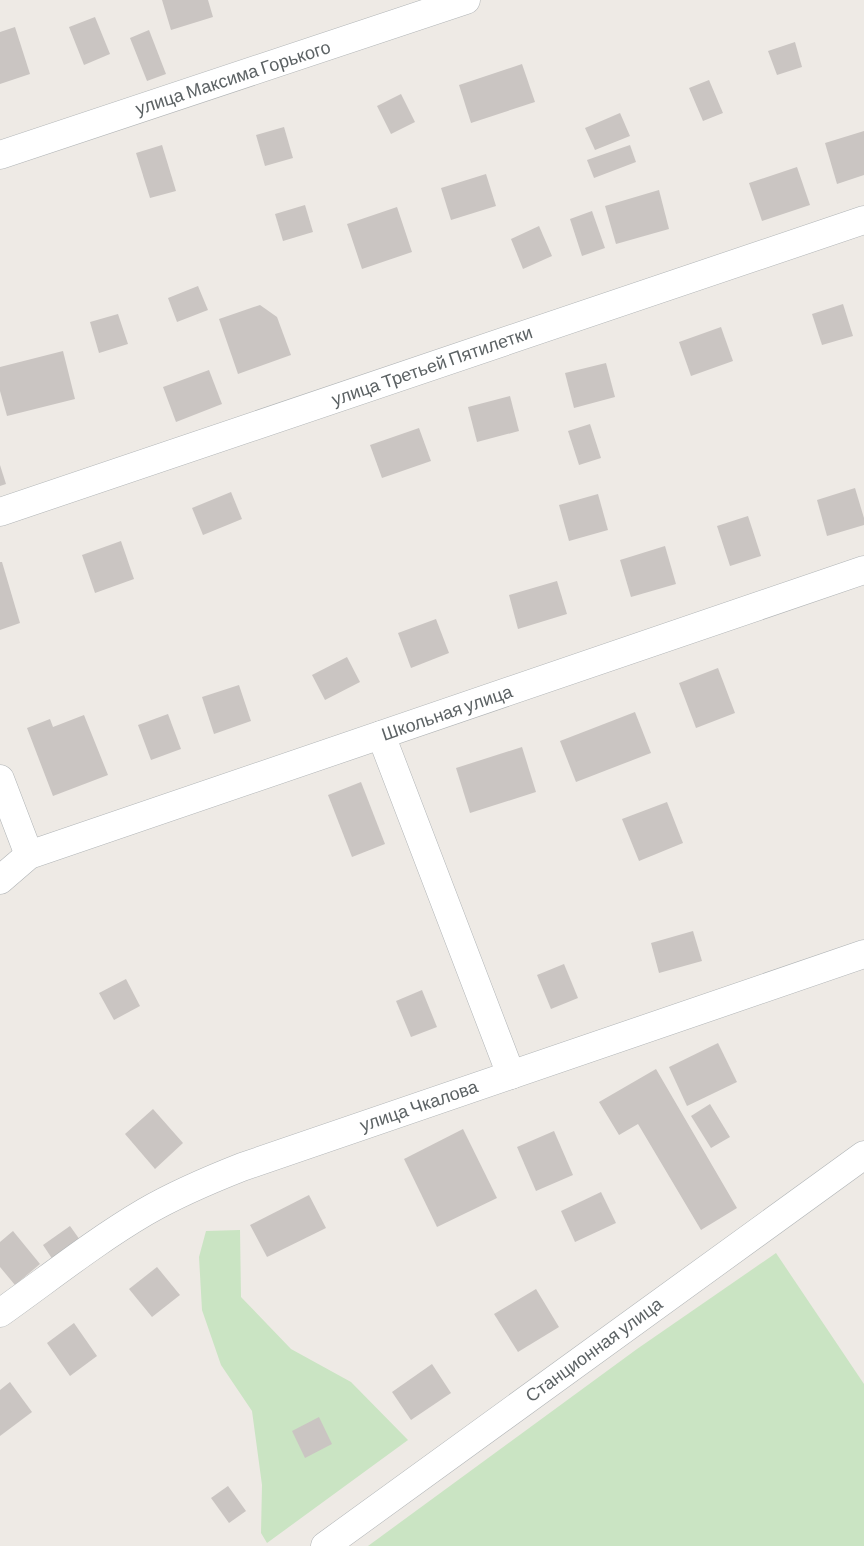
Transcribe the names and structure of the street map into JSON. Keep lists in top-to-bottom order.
{
  "streets": {
    "street": [
      "улица Максима Горького",
      "улица Третьей Пятилетки",
      "Школьная улица",
      "улица Чкалова",
      "Станционная улица"
    ]
  }
}
